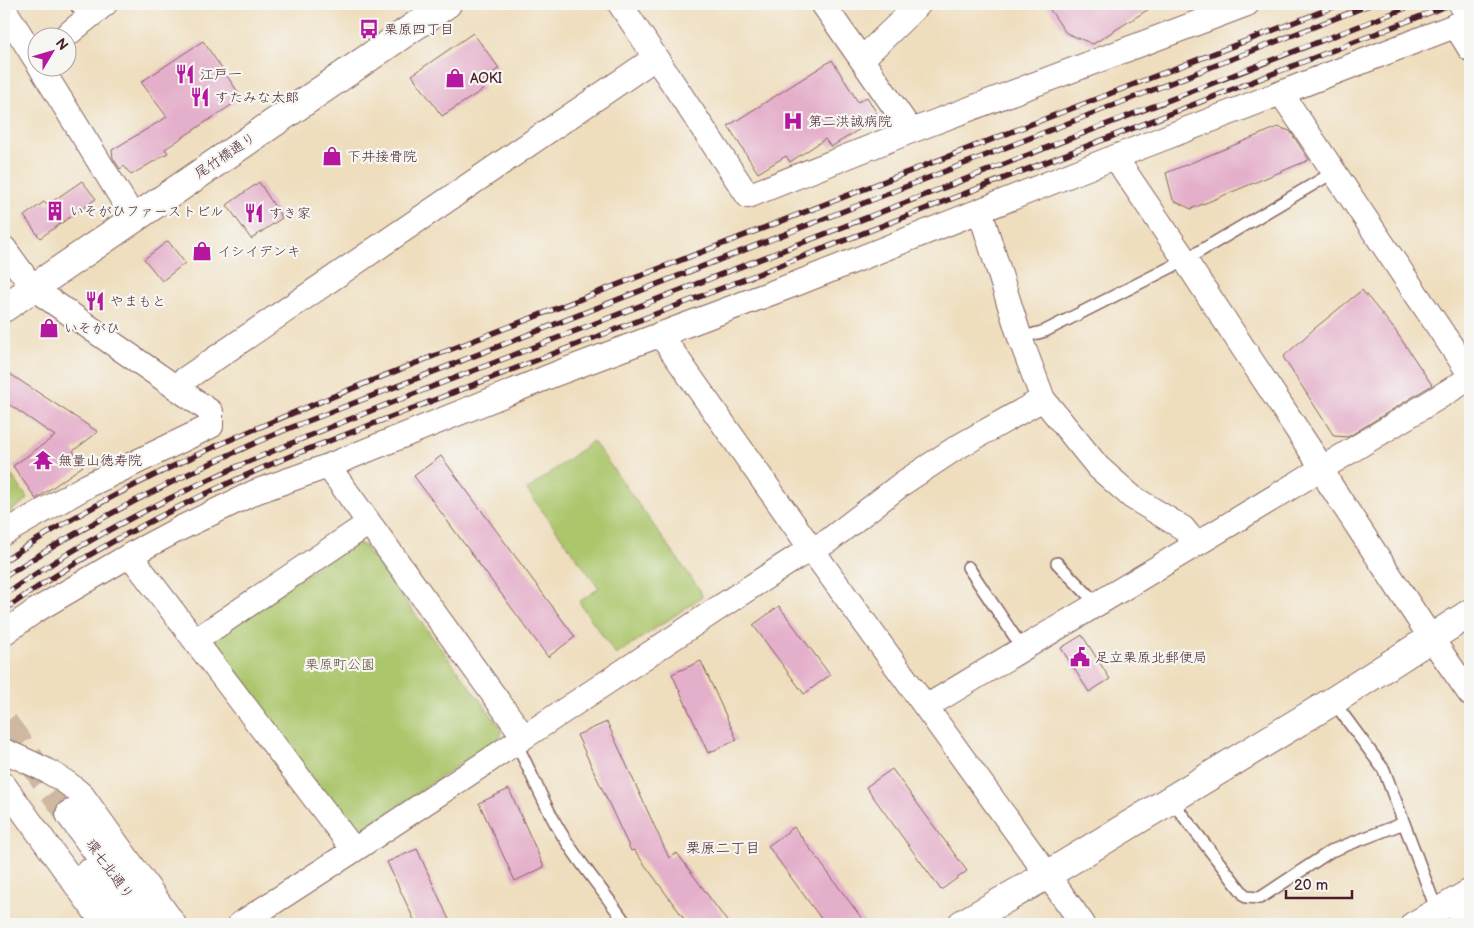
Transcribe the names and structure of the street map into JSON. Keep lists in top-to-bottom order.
{
  "streets": {
    "street": ["尾竹橋通り", "環七北通り"]
  },
  "districts": ["栗原二丁目"],
  "parks": ["栗原町公園"],
  "places": {
    "bus stop": ["栗原四丁目"],
    "restaurant": [
      "江戸一",
      "すたみな太郎",
      "すき家",
      "やまもと"
    ],
    "shop": [
      "AOKI",
      "下井接骨院",
      "イシイデンキ",
      "いそがひ"
    ],
    "hospital": ["第二洪誠病院"],
    "building": ["いそがひファーストビル"],
    "temple": ["無量山徳寿院"],
    "public building": ["足立栗原北郵便局"]
  },
  "scale_bar": "20 m",
  "north": "top right"
}
